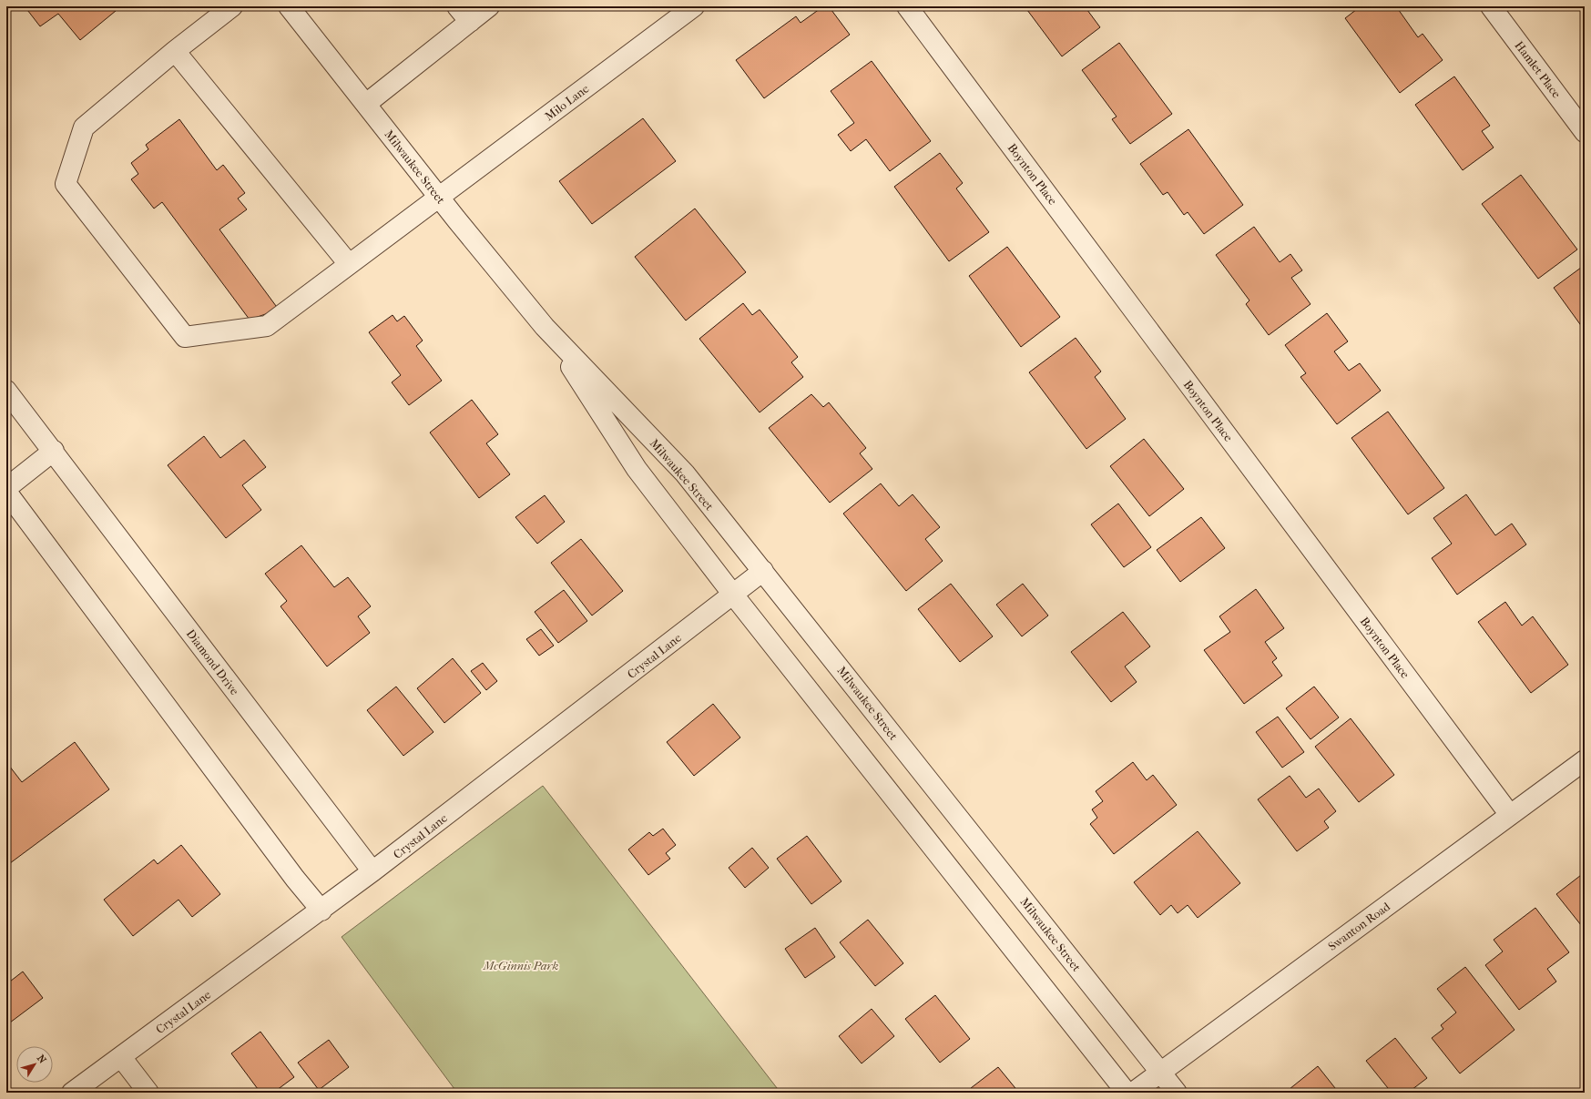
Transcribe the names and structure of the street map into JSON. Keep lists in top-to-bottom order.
{
  "streets": {
    "street": [
      "Hamlet Place",
      "Milo Lane",
      "Milwaukee Street",
      "Boynton Place",
      "Crystal Lane",
      "Diamond Drive",
      "Swanton Road"
    ]
  },
  "crossings": [
    ["Milo Lane", "Milwaukee Street"],
    ["Milwaukee Street", "Crystal Lane"],
    ["Milwaukee Street", "Swanton Road"],
    ["Boynton Place", "Swanton Road"],
    ["Crystal Lane", "Diamond Drive"]
  ],
  "parks": ["McGinnis Park"],
  "north": "top right"
}
